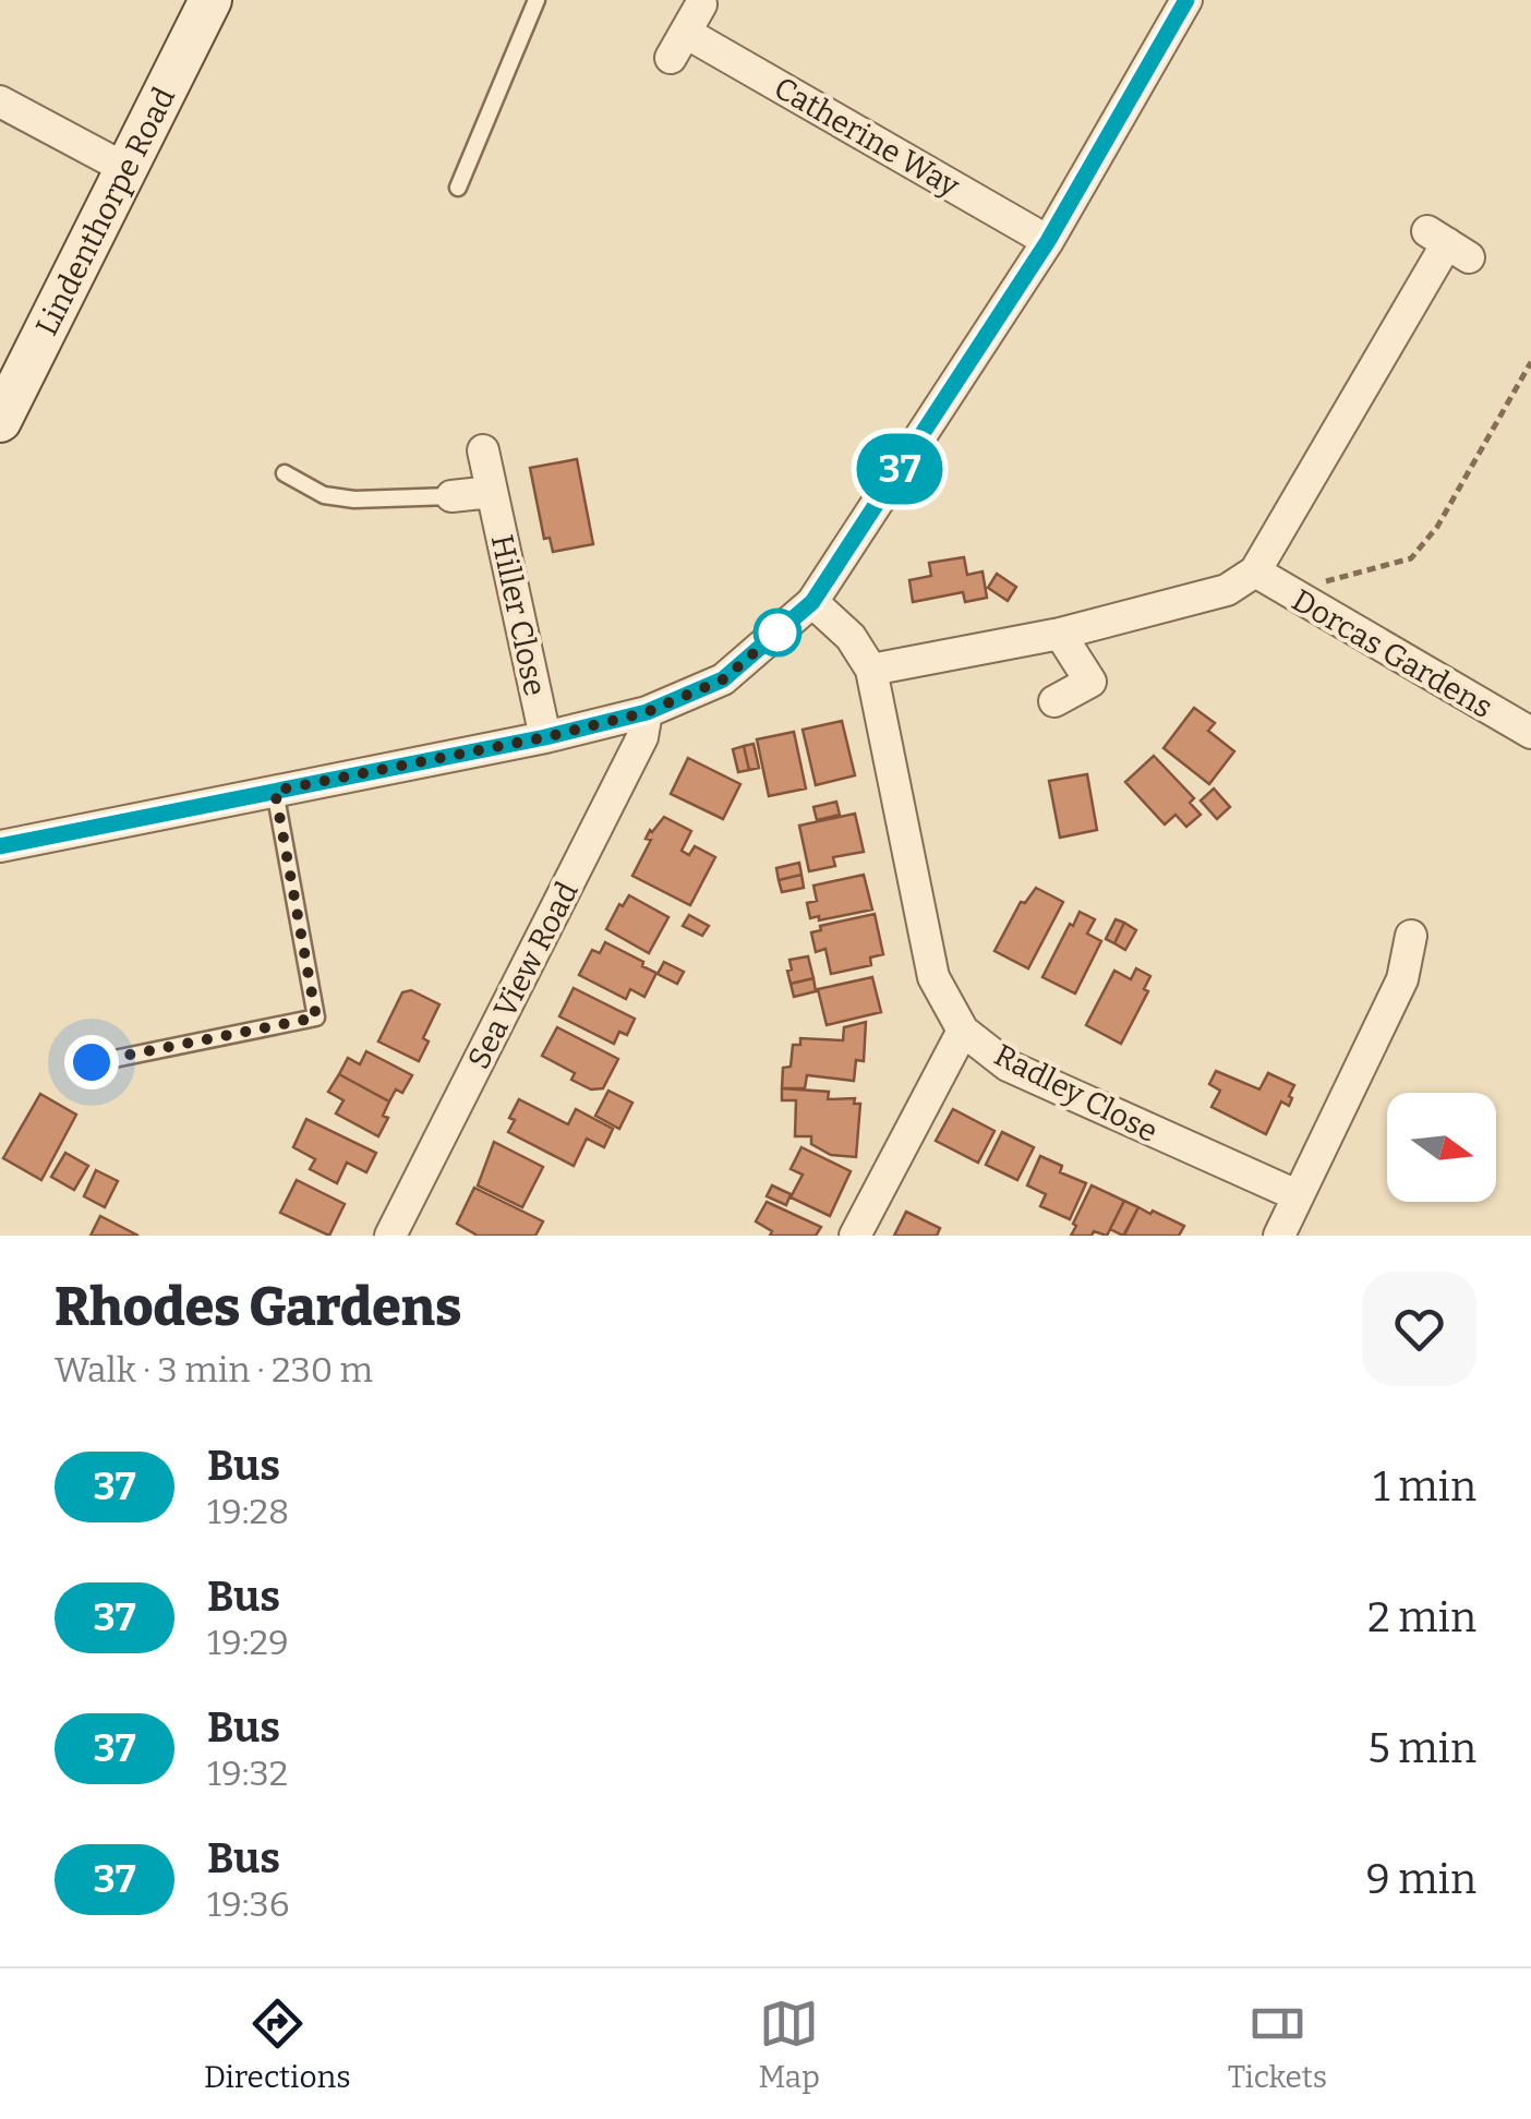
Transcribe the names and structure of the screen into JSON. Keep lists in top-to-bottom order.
{
  "streets": {
    "street": [
      "Catherine Way",
      "Lindenthorpe Road",
      "Hiller Close",
      "Dorcas Gardens",
      "Sea View Road",
      "Radley Close"
    ]
  },
  "lines": ["bus line 37"],
  "north": "right",
  "page": {
    "on_map": "37",
    "heading": ["Rhodes Gardens", "Walk · 3 min · 230 m"],
    "list": [
      {
        "mark": "37",
        "name": "Bus",
        "note": "19:28",
        "value": "1 min"
      },
      {
        "mark": "37",
        "name": "Bus",
        "note": "19:29",
        "value": "2 min"
      },
      {
        "mark": "37",
        "name": "Bus",
        "note": "19:32",
        "value": "5 min"
      },
      {
        "mark": "37",
        "name": "Bus",
        "note": "19:36",
        "value": "9 min"
      }
    ],
    "tabs": ["Directions", "Map", "Tickets"]
  }
}
